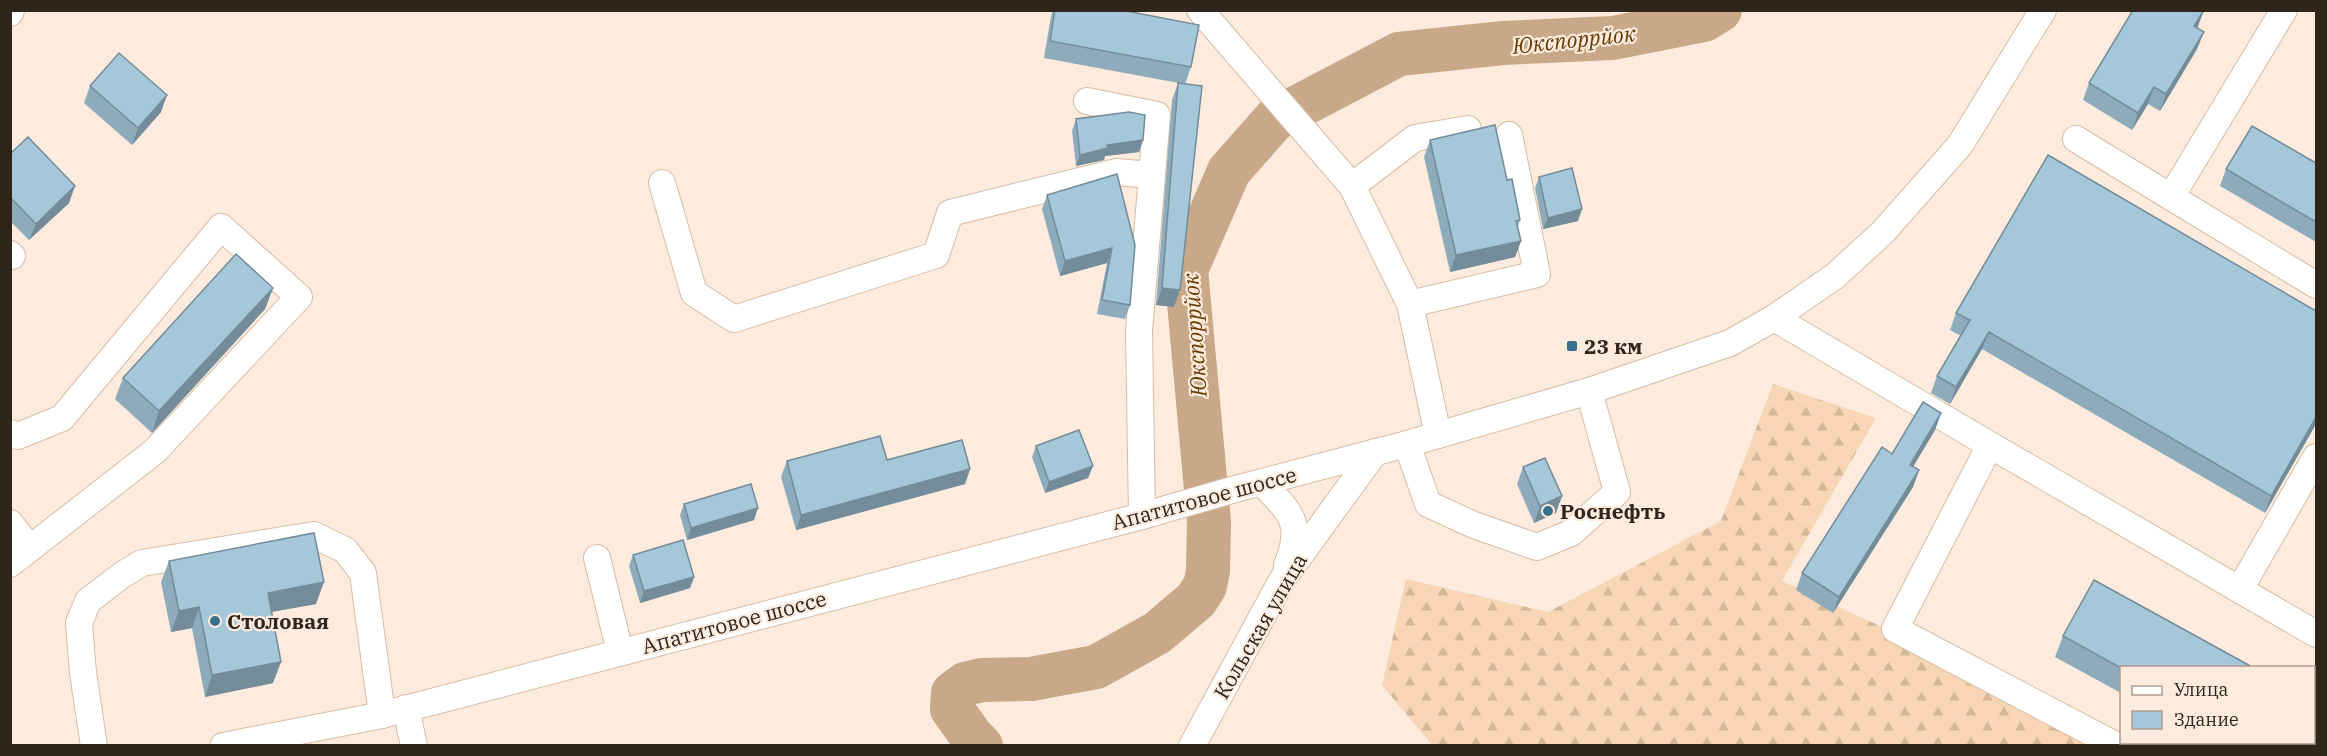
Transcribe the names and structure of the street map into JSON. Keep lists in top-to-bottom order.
{
  "streets": {
    "street": ["Апатитовое шоссе", "Кольская улица"]
  },
  "crossings": [
    ["Апатитовое шоссе", "Кольская улица"]
  ],
  "water": ["Юкспоррйок"],
  "places": {
    "transit": ["23 км"],
    "other": ["Роснефть", "Столовая"]
  },
  "legend": ["Улица", "Здание"]
}
